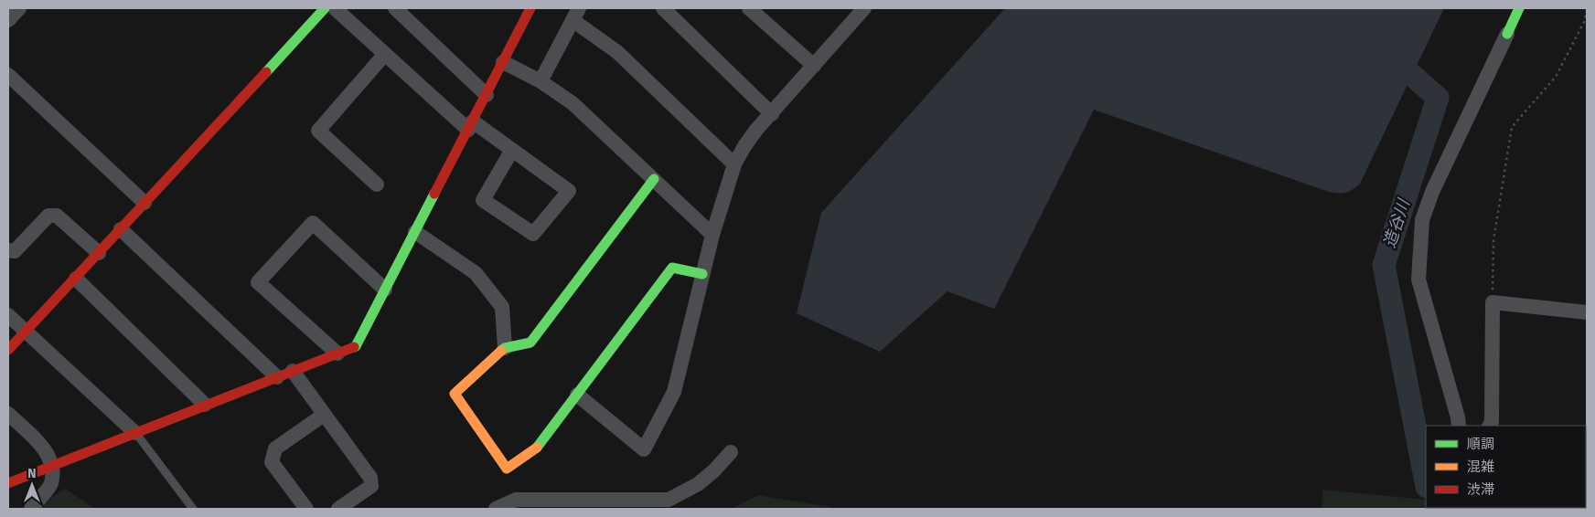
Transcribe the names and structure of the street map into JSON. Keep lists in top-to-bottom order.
{
  "water": ["造谷川"],
  "legend": ["順調", "混雑", "渋滞"],
  "north": "top"
}
